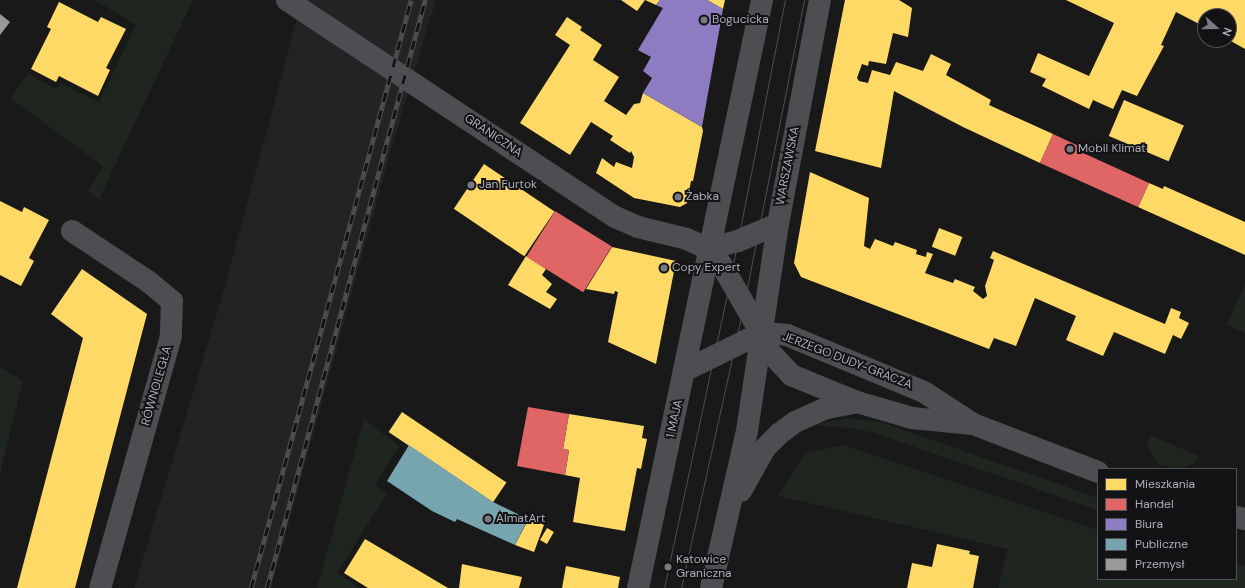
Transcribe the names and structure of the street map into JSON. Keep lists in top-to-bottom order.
{
  "streets": {
    "street": [
      "GRANICZNA",
      "WARSZAWSKA",
      "JERZEGO DUDY-GRACZA",
      "RÓWNOLEGŁA",
      "1 MAJA"
    ]
  },
  "crossings": [
    ["GRANICZNA", "1 MAJA"],
    ["WARSZAWSKA", "JERZEGO DUDY-GRACZA"]
  ],
  "places": [
    "Bogucicka",
    "Mobil Klimat",
    "Jan Furtok",
    "Żabka",
    "Copy Expert",
    "AlmatArt",
    "Katowice Graniczna"
  ],
  "legend": [
    "Mieszkania",
    "Handel",
    "Biura",
    "Publiczne",
    "Przemysł"
  ],
  "north": "right"
}
